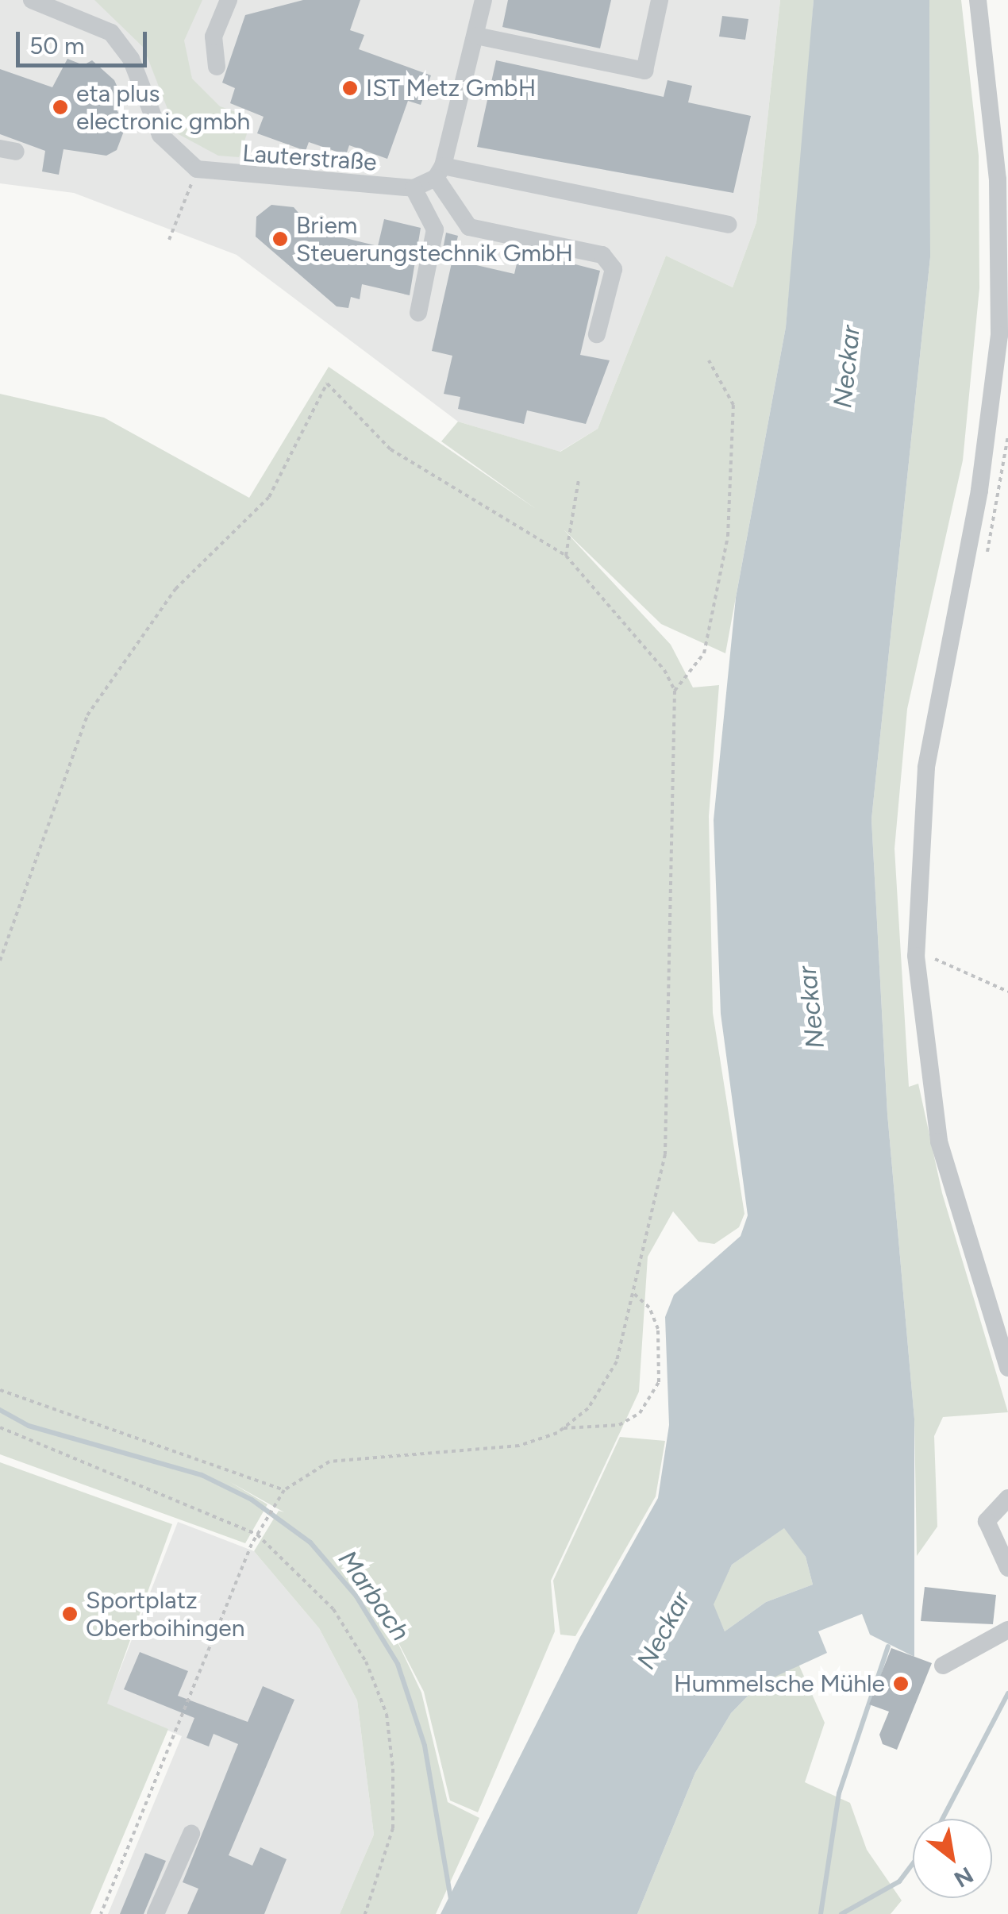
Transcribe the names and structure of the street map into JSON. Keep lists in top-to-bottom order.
{
  "streets": {
    "street": ["Lauterstraße"]
  },
  "water": ["Neckar", "Marbach"],
  "places": [
    "IST Metz GmbH",
    "eta plus electronic gmbh",
    "Briem Steuerungstechnik GmbH",
    "Sportplatz Oberboihingen",
    "Hummelsche Mühle"
  ],
  "scale_bar": "50 m",
  "north": "bottom right"
}
